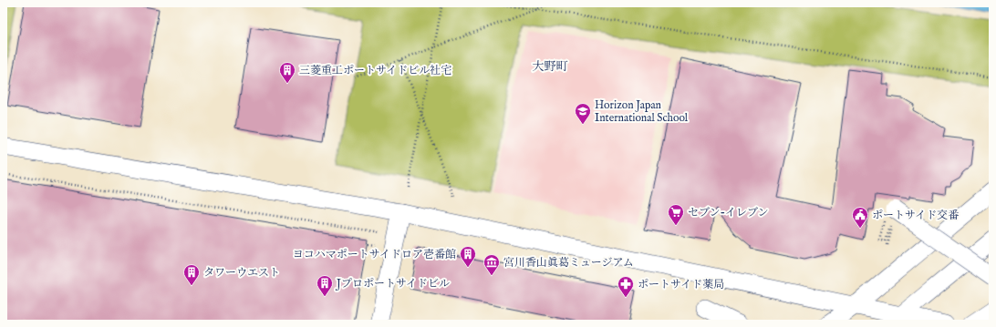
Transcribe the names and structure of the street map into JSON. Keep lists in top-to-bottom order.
{
  "districts": ["大野町"],
  "places": {
    "building": [
      "三菱重工ポートサイドビル社宅",
      "ヨコハマポートサイドロア壱番館",
      "タワーウエスト",
      "Jプロポートサイドビル"
    ],
    "school or university": ["Horizon Japan International School"],
    "supermarket": ["セブン-イレブン"],
    "public building": ["ポートサイド交番"],
    "museum": ["宮川香山眞葛ミュージアム"],
    "pharmacy": ["ポートサイド薬局"]
  }
}
